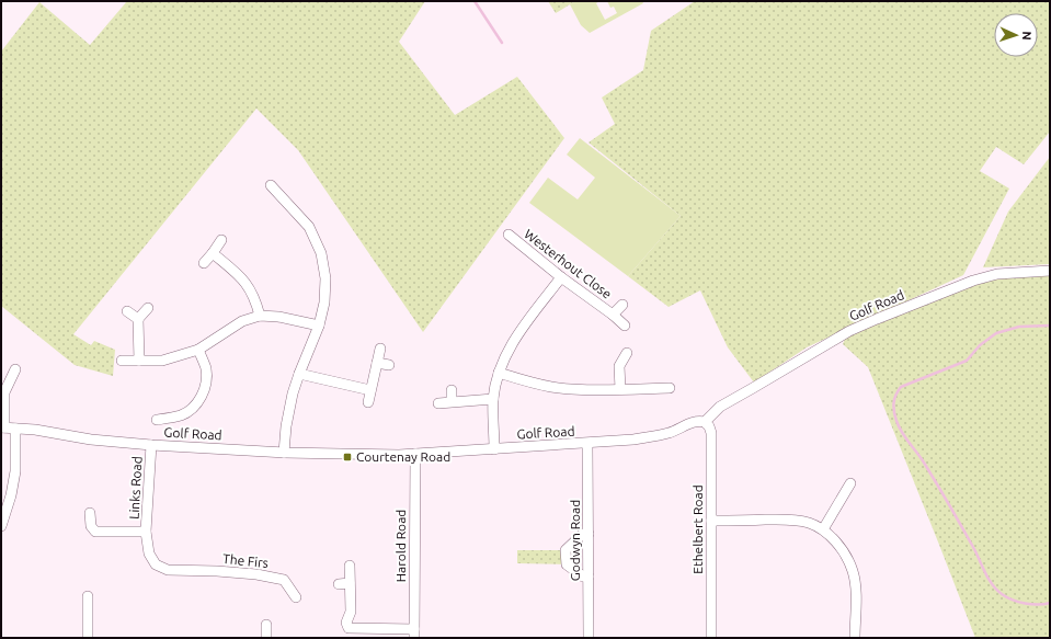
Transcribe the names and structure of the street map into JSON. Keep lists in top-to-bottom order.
{
  "streets": {
    "street": [
      "Westerhout Close",
      "Golf Road",
      "Links Road",
      "Ethelbert Road",
      "Godwyn Road",
      "Harold Road",
      "The Firs"
    ]
  },
  "crossings": [
    ["Golf Road", "Links Road"],
    ["Golf Road", "Ethelbert Road"],
    ["Golf Road", "Godwyn Road"],
    ["Golf Road", "Harold Road"],
    ["Links Road", "The Firs"]
  ],
  "places": {
    "transit": ["Courtenay Road"]
  },
  "north": "right"
}
